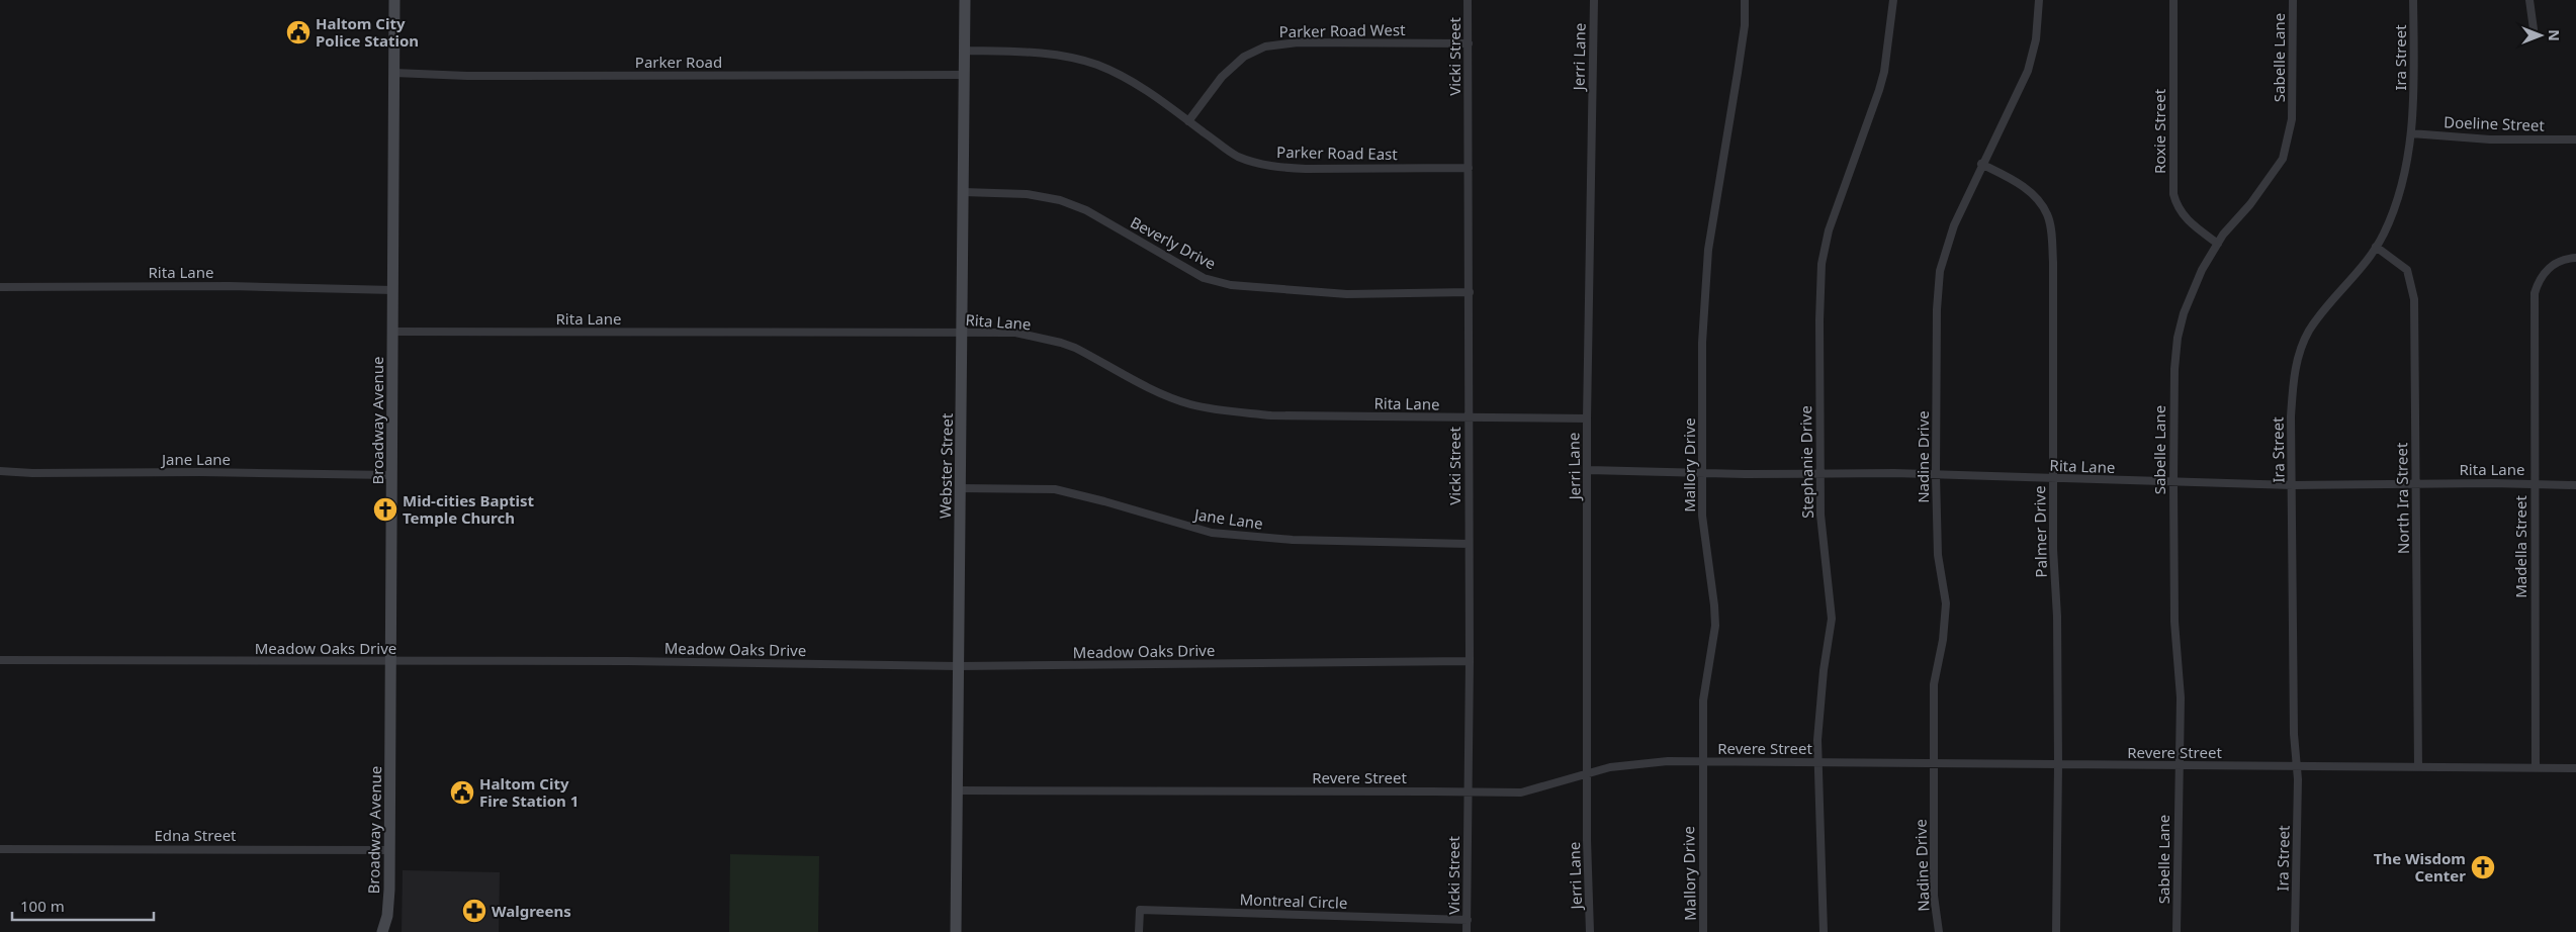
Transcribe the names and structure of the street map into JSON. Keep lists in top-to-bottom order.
{
  "streets": {
    "main road": ["Broadway Avenue", "Webster Street"],
    "street": [
      "Parker Road West",
      "Vicki Street",
      "Jerri Lane",
      "Sabelle Lane",
      "Ira Street",
      "Parker Road",
      "Doeline Street",
      "Roxie Street",
      "Parker Road East",
      "Beverly Drive",
      "Rita Lane",
      "Nadine Drive",
      "Jane Lane",
      "Stephanie Drive",
      "Mallory Drive",
      "North Ira Street",
      "Palmer Drive",
      "Madella Street",
      "Meadow Oaks Drive",
      "Revere Street",
      "Edna Street",
      "Montreal Circle"
    ]
  },
  "crossings": [
    ["Parker Road West", "Vicki Street"],
    ["Parker Road West", "Parker Road East"],
    ["Vicki Street", "Parker Road East"],
    ["Vicki Street", "Beverly Drive"],
    ["Vicki Street", "Rita Lane"],
    ["Vicki Street", "Jane Lane"],
    ["Vicki Street", "Meadow Oaks Drive"],
    ["Vicki Street", "Revere Street"],
    ["Vicki Street", "Montreal Circle"],
    ["Jerri Lane", "Rita Lane"],
    ["Jerri Lane", "Revere Street"],
    ["Sabelle Lane", "Roxie Street"],
    ["Sabelle Lane", "Rita Lane"],
    ["Sabelle Lane", "Revere Street"],
    ["Ira Street", "Doeline Street"],
    ["Ira Street", "Rita Lane"],
    ["Ira Street", "North Ira Street"],
    ["Ira Street", "Revere Street"],
    ["Parker Road", "Broadway Avenue"],
    ["Parker Road", "Webster Street"],
    ["Beverly Drive", "Webster Street"],
    ["Rita Lane", "Broadway Avenue"],
    ["Rita Lane", "Nadine Drive"],
    ["Rita Lane", "Stephanie Drive"],
    ["Rita Lane", "Mallory Drive"],
    ["Rita Lane", "Webster Street"],
    ["Rita Lane", "North Ira Street"],
    ["Rita Lane", "Palmer Drive"],
    ["Rita Lane", "Madella Street"],
    ["Broadway Avenue", "Jane Lane"],
    ["Broadway Avenue", "Meadow Oaks Drive"],
    ["Broadway Avenue", "Edna Street"],
    ["Nadine Drive", "Palmer Drive"],
    ["Nadine Drive", "Revere Street"],
    ["Jane Lane", "Webster Street"],
    ["Stephanie Drive", "Revere Street"],
    ["Mallory Drive", "Revere Street"],
    ["Webster Street", "Meadow Oaks Drive"],
    ["Webster Street", "Revere Street"],
    ["North Ira Street", "Revere Street"],
    ["Palmer Drive", "Revere Street"],
    ["Madella Street", "Revere Street"]
  ],
  "places": {
    "public building": ["Haltom City Police Station", "Haltom City Fire Station 1"],
    "church": ["Mid-cities Baptist Temple Church", "The Wisdom Center"],
    "pharmacy": ["Walgreens"]
  },
  "scale_bar": "100 m",
  "north": "right"
}
